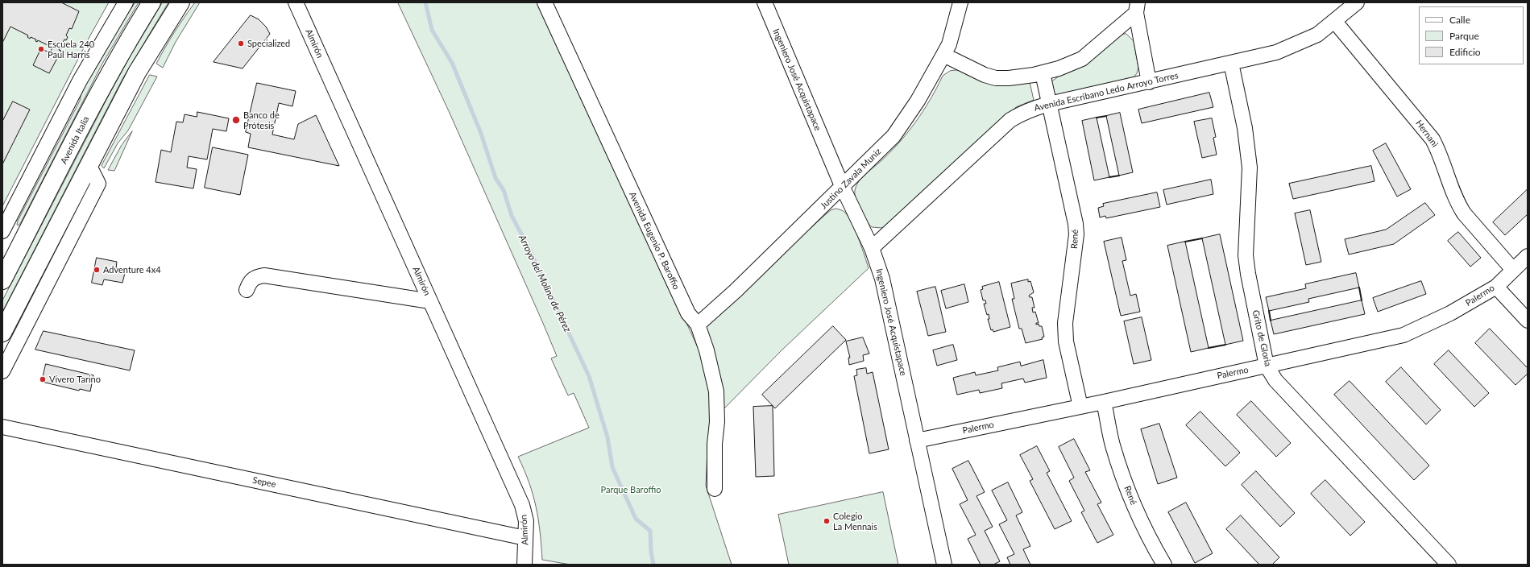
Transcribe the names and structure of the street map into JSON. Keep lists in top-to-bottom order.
{
  "streets": {
    "main road": ["Avenida Italia"],
    "street": [
      "Almirón",
      "Ingeniero José Acquistapace",
      "Avenida Escribano Ledo Arroyo Torres",
      "Hernani",
      "Justino Zavala Muniz",
      "René",
      "Avenida Eugenio P. Baroffio",
      "Palermo",
      "Grito de Gloria",
      "Sepee"
    ]
  },
  "crossings": [
    ["Almirón", "Sepee"],
    ["Ingeniero José Acquistapace", "Avenida Escribano Ledo Arroyo Torres"],
    ["Ingeniero José Acquistapace", "Justino Zavala Muniz"],
    ["Ingeniero José Acquistapace", "Palermo"],
    ["Avenida Escribano Ledo Arroyo Torres", "Hernani"],
    ["Avenida Escribano Ledo Arroyo Torres", "René"],
    ["Avenida Escribano Ledo Arroyo Torres", "Grito de Gloria"],
    ["Hernani", "Palermo"],
    ["Justino Zavala Muniz", "Avenida Eugenio P. Baroffio"],
    ["René", "Palermo"],
    ["Palermo", "Grito de Gloria"]
  ],
  "water": ["Arroyo del Molino de Pérez"],
  "parks": ["Parque Baroffio"],
  "places": [
    "Specialized",
    "Escuela 240 Paul Harris",
    "Banco de Prótesis",
    "Adventure 4x4",
    "Vivero Tarino",
    "Colegio La Mennais"
  ],
  "legend": ["Calle", "Parque", "Edificio"]
}
